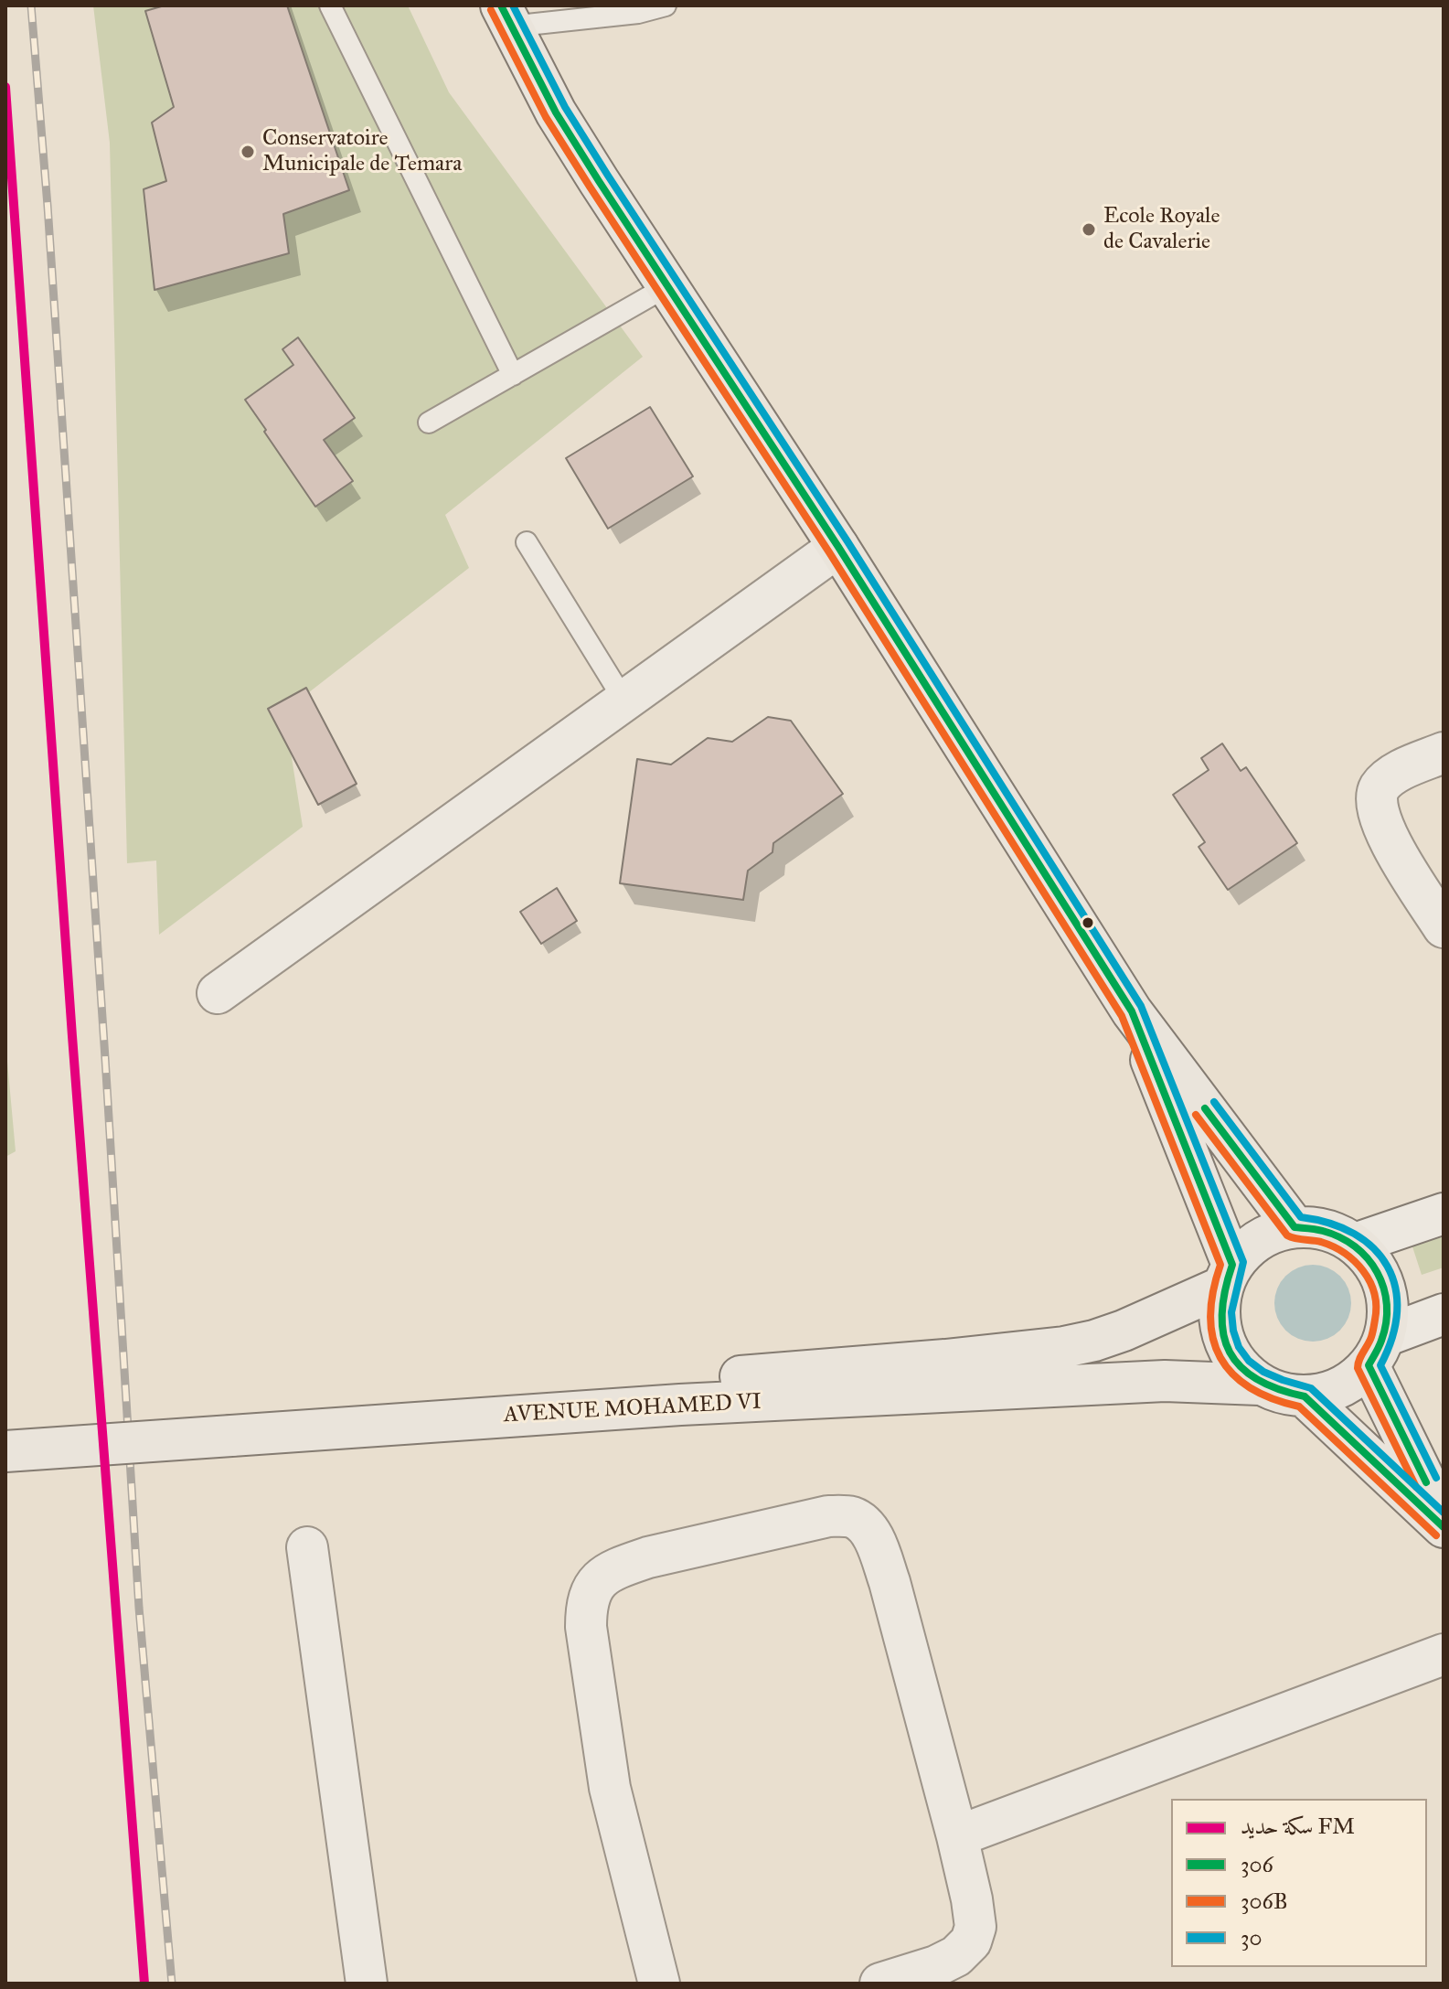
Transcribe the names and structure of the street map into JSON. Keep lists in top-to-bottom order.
{
  "streets": {
    "main road": ["AVENUE MOHAMED VI"]
  },
  "places": ["Conservatoire Municipale de Temara", "Ecole Royale de Cavalerie"],
  "lines": [
    "transit line 306",
    "transit line 30",
    "transit line 306B",
    "rail line FM"
  ],
  "legend": [
    "سكة حديد FM",
    "306",
    "306B",
    "30"
  ]
}
